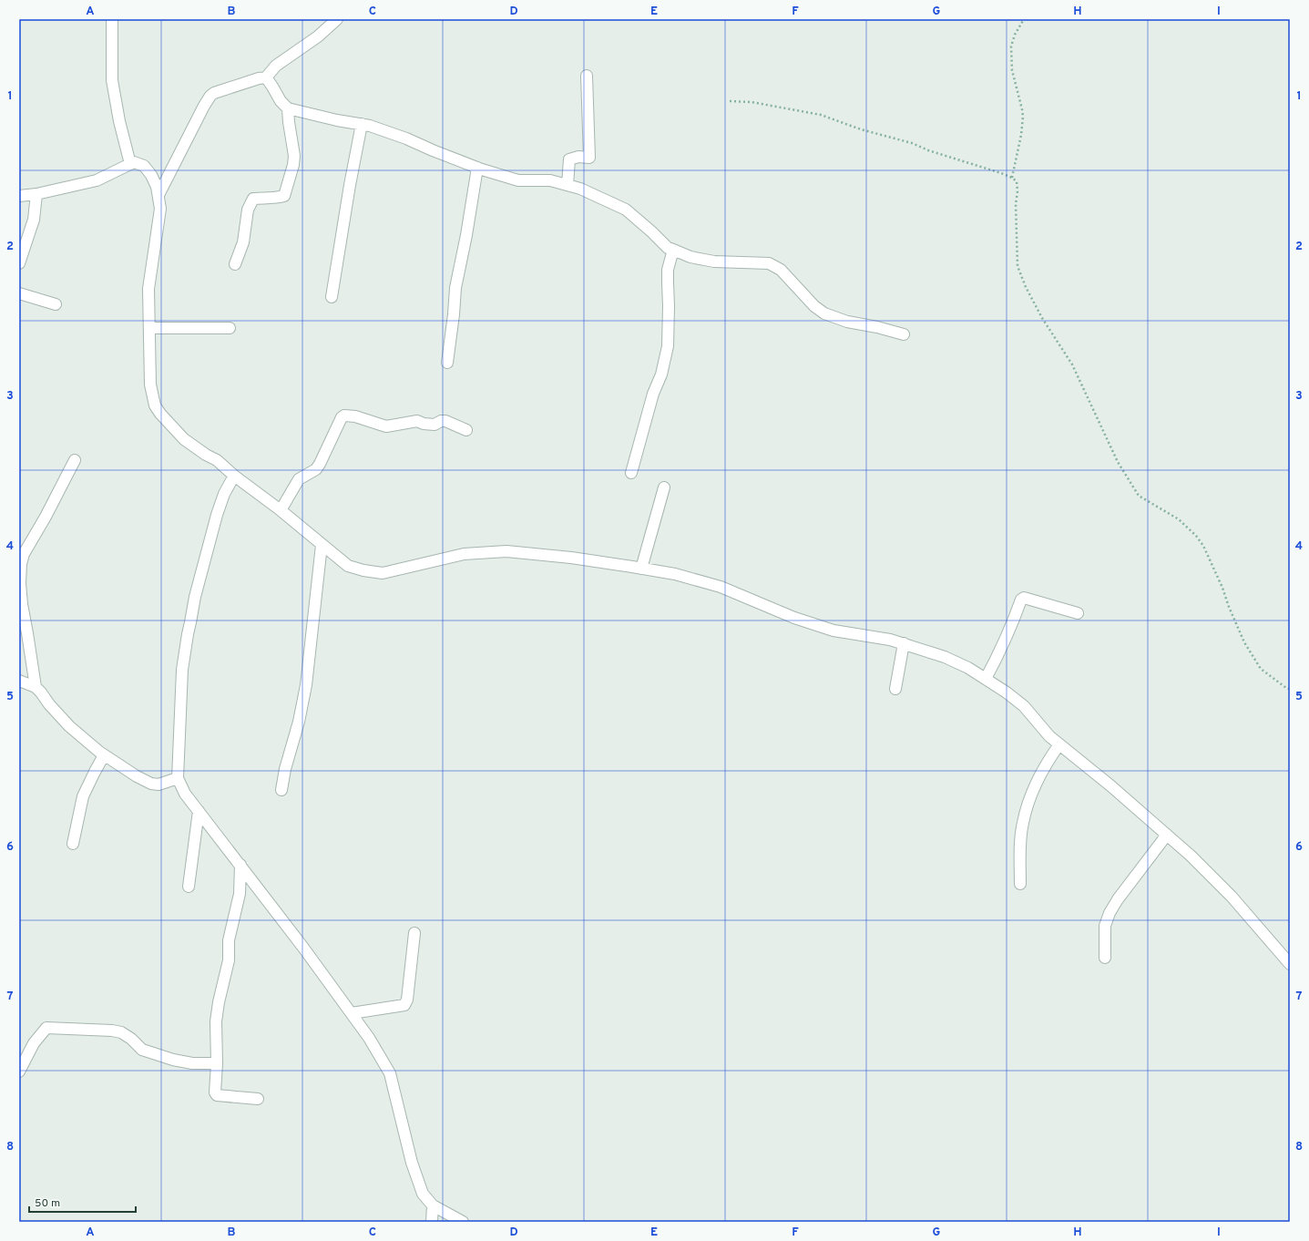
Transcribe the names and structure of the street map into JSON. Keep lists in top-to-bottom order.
{
  "scale_bar": "50 m",
  "grid": {
    "columns": [
      "A",
      "B",
      "C",
      "D",
      "E",
      "F",
      "G",
      "H",
      "I"
    ],
    "rows": [
      "1",
      "2",
      "3",
      "4",
      "5",
      "6",
      "7",
      "8"
    ]
  }
}
